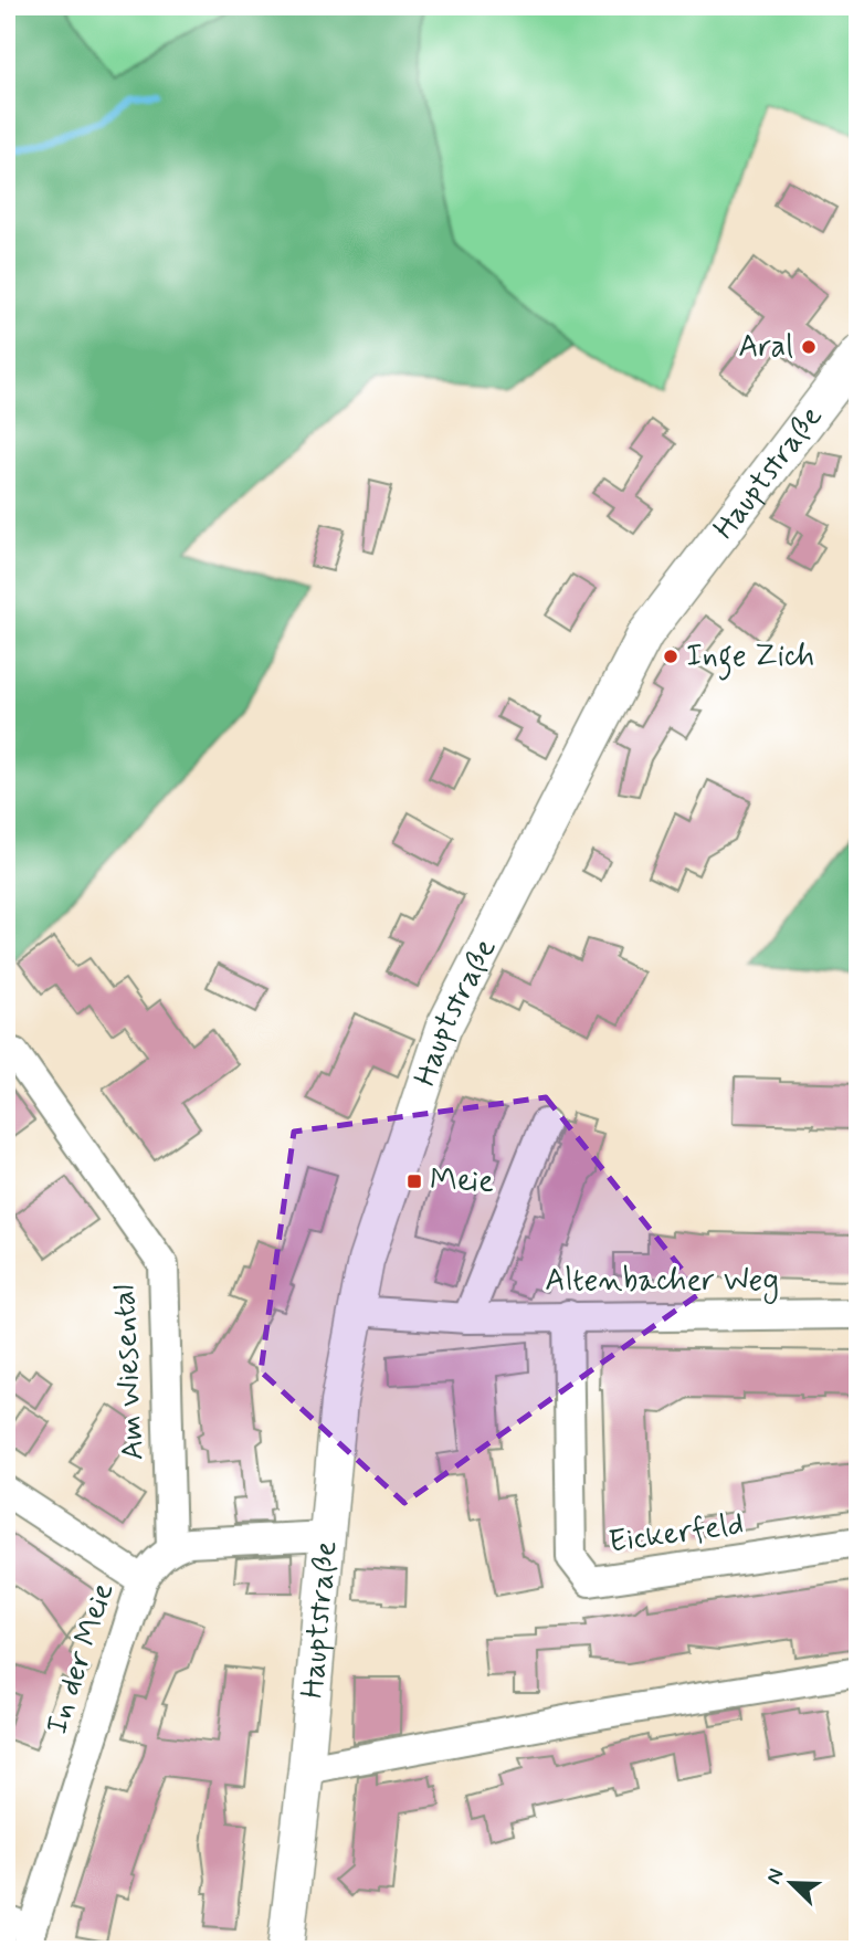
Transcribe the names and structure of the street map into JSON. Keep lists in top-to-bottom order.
{
  "streets": {
    "main road": ["Hauptstraße"],
    "street": [
      "Altenbacher Weg",
      "Am Wiesental",
      "Eickerfeld",
      "In der Meie"
    ]
  },
  "crossings": [
    ["Hauptstraße", "Altenbacher Weg"],
    ["Altenbacher Weg", "Eickerfeld"],
    ["Am Wiesental", "In der Meie"]
  ],
  "places": {
    "other": ["Aral", "Inge Zich"],
    "transit": ["Meie"]
  },
  "north": "top left"
}
